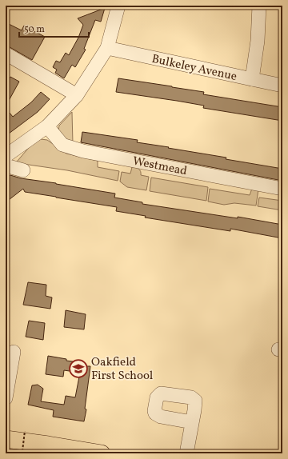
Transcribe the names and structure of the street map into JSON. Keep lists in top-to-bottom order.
{
  "streets": {
    "street": ["Bulkeley Avenue", "Westmead"]
  },
  "places": {
    "school or university": ["Oakfield First School"]
  },
  "scale_bar": "50 m"
}
